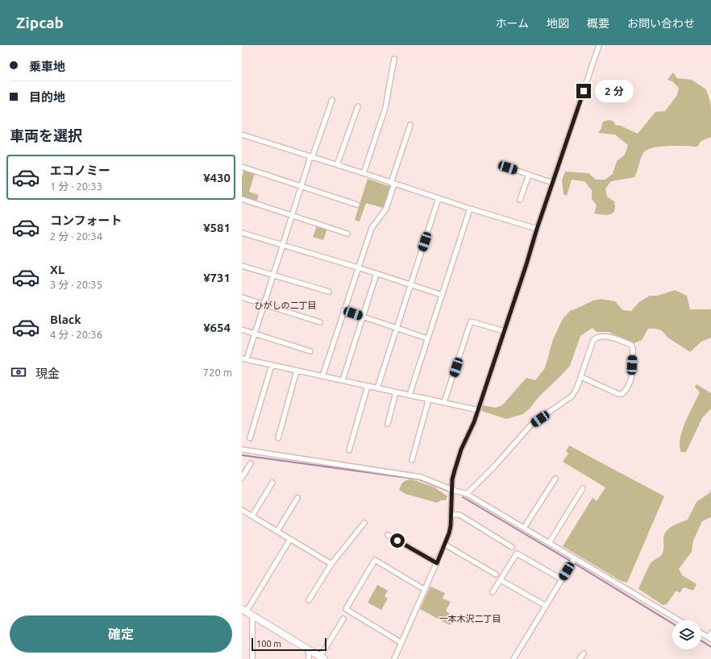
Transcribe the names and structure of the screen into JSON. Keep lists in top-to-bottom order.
{
  "districts": ["ひがしの二丁目", "一本木沢二丁目"],
  "scale_bar": "100 m",
  "page": {
    "header": "Zipcab",
    "nav": [
      "ホーム",
      "地図",
      "概要",
      "お問い合わせ"
    ],
    "banner": ["乗車地", "目的地"],
    "bubble": "2 分",
    "heading": "車両を選択",
    "list": [
      {
        "name": "エコノミー",
        "note": "1 分 · 20:33",
        "value": "¥430"
      },
      {
        "name": "コンフォート",
        "note": "2 分 · 20:34",
        "value": "¥581"
      },
      {
        "name": "XL",
        "note": "3 分 · 20:35",
        "value": "¥731"
      },
      {
        "name": "Black",
        "note": "4 分 · 20:36",
        "value": "¥654"
      }
    ],
    "pay": ["現金", "720 m"],
    "buttons": "確定",
    "scale": "100 m"
  }
}
